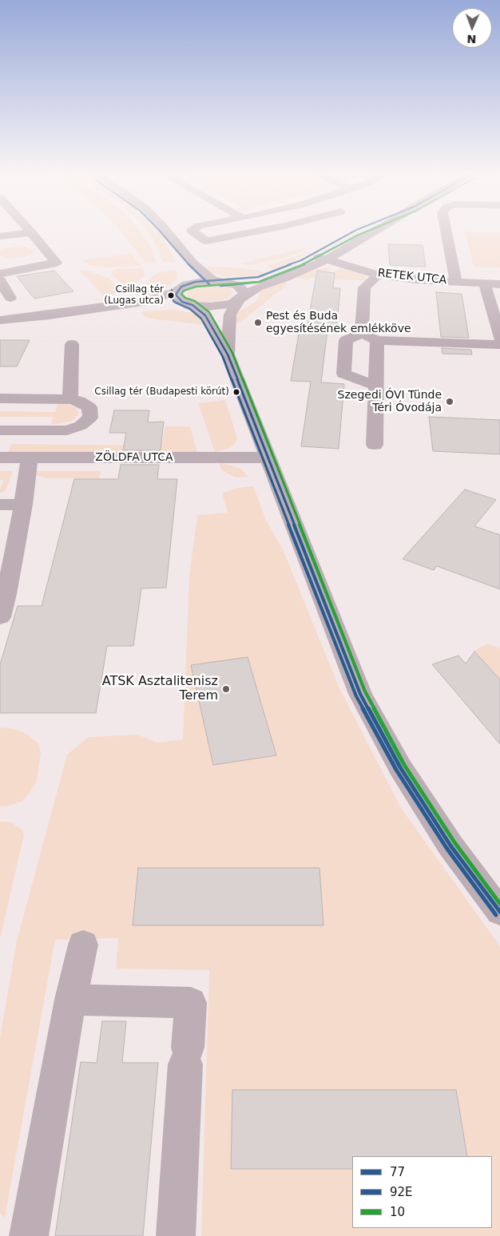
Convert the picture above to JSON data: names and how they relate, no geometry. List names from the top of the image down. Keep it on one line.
{"streets":{"street":["RETEK UTCA","ZÖLDFA UTCA"]},"places":["Csillag tér (Lugas utca)","Pest és Buda egyesítésének emlékköve","Csillag tér (Budapesti körút)","Szegedi ÓVI Tünde Téri Óvodája","ATSK Asztalitenisz Terem"],"lines":["transit line 77","transit line 92E","transit line 10"],"legend":["77","92E","10"],"north":"bottom"}
